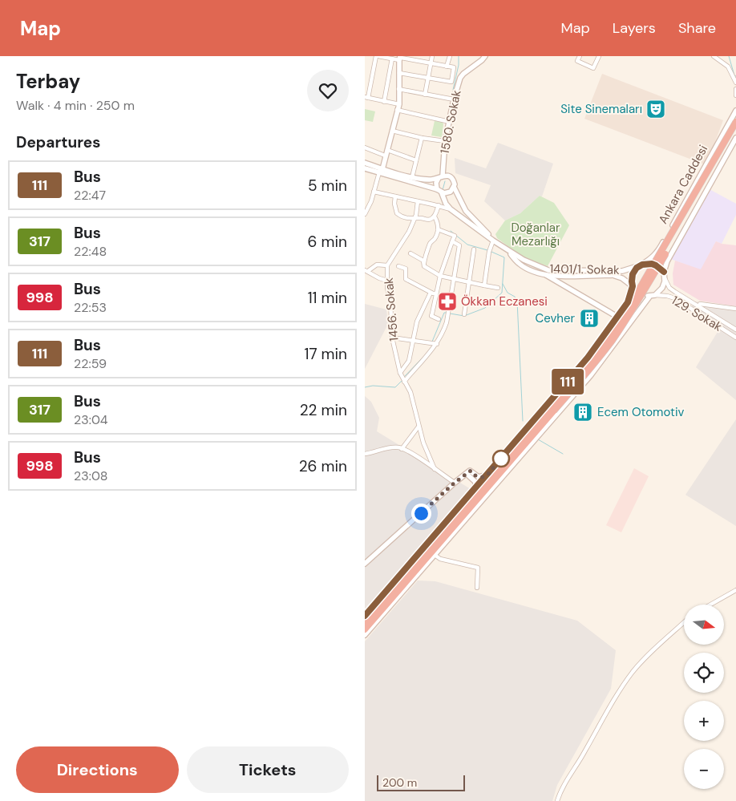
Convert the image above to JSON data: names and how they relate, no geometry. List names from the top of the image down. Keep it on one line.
{"streets":{"highway":["Ankara Caddesi"],"main road":["1580. Sokak","1401/1. Sokak"],"street":["1456. Sokak","129. Sokak"]},"crossings":[["Ankara Caddesi","1401/1. Sokak"],["Ankara Caddesi","129. Sokak"],["1401/1. Sokak","1456. Sokak"],["1401/1. Sokak","129. Sokak"]],"parks":["Doğanlar Mezarlığı"],"places":{"theatre":["Site Sinemaları"],"pharmacy":["Ökkan Eczanesi"],"building":["Cevher","Ecem Otomotiv"]},"lines":["bus line 111"],"scale_bar":"200 m","north":"right","page":{"header":"Map","nav":["Map","Layers","Share"],"heading":[["Terbay","Walk · 4 min · 250 m"],"Departures"],"on_map":"111","list":[{"mark":"111","name":"Bus","note":"22:47","value":"5 min"},{"mark":"317","name":"Bus","note":"22:48","value":"6 min"},{"mark":"998","name":"Bus","note":"22:53","value":"11 min"},{"mark":"111","name":"Bus","note":"22:59","value":"17 min"},{"mark":"317","name":"Bus","note":"23:04","value":"22 min"},{"mark":"998","name":"Bus","note":"23:08","value":"26 min"}],"map_buttons":["+","−"],"buttons":["Directions","Tickets"],"scale":"200 m"}}
